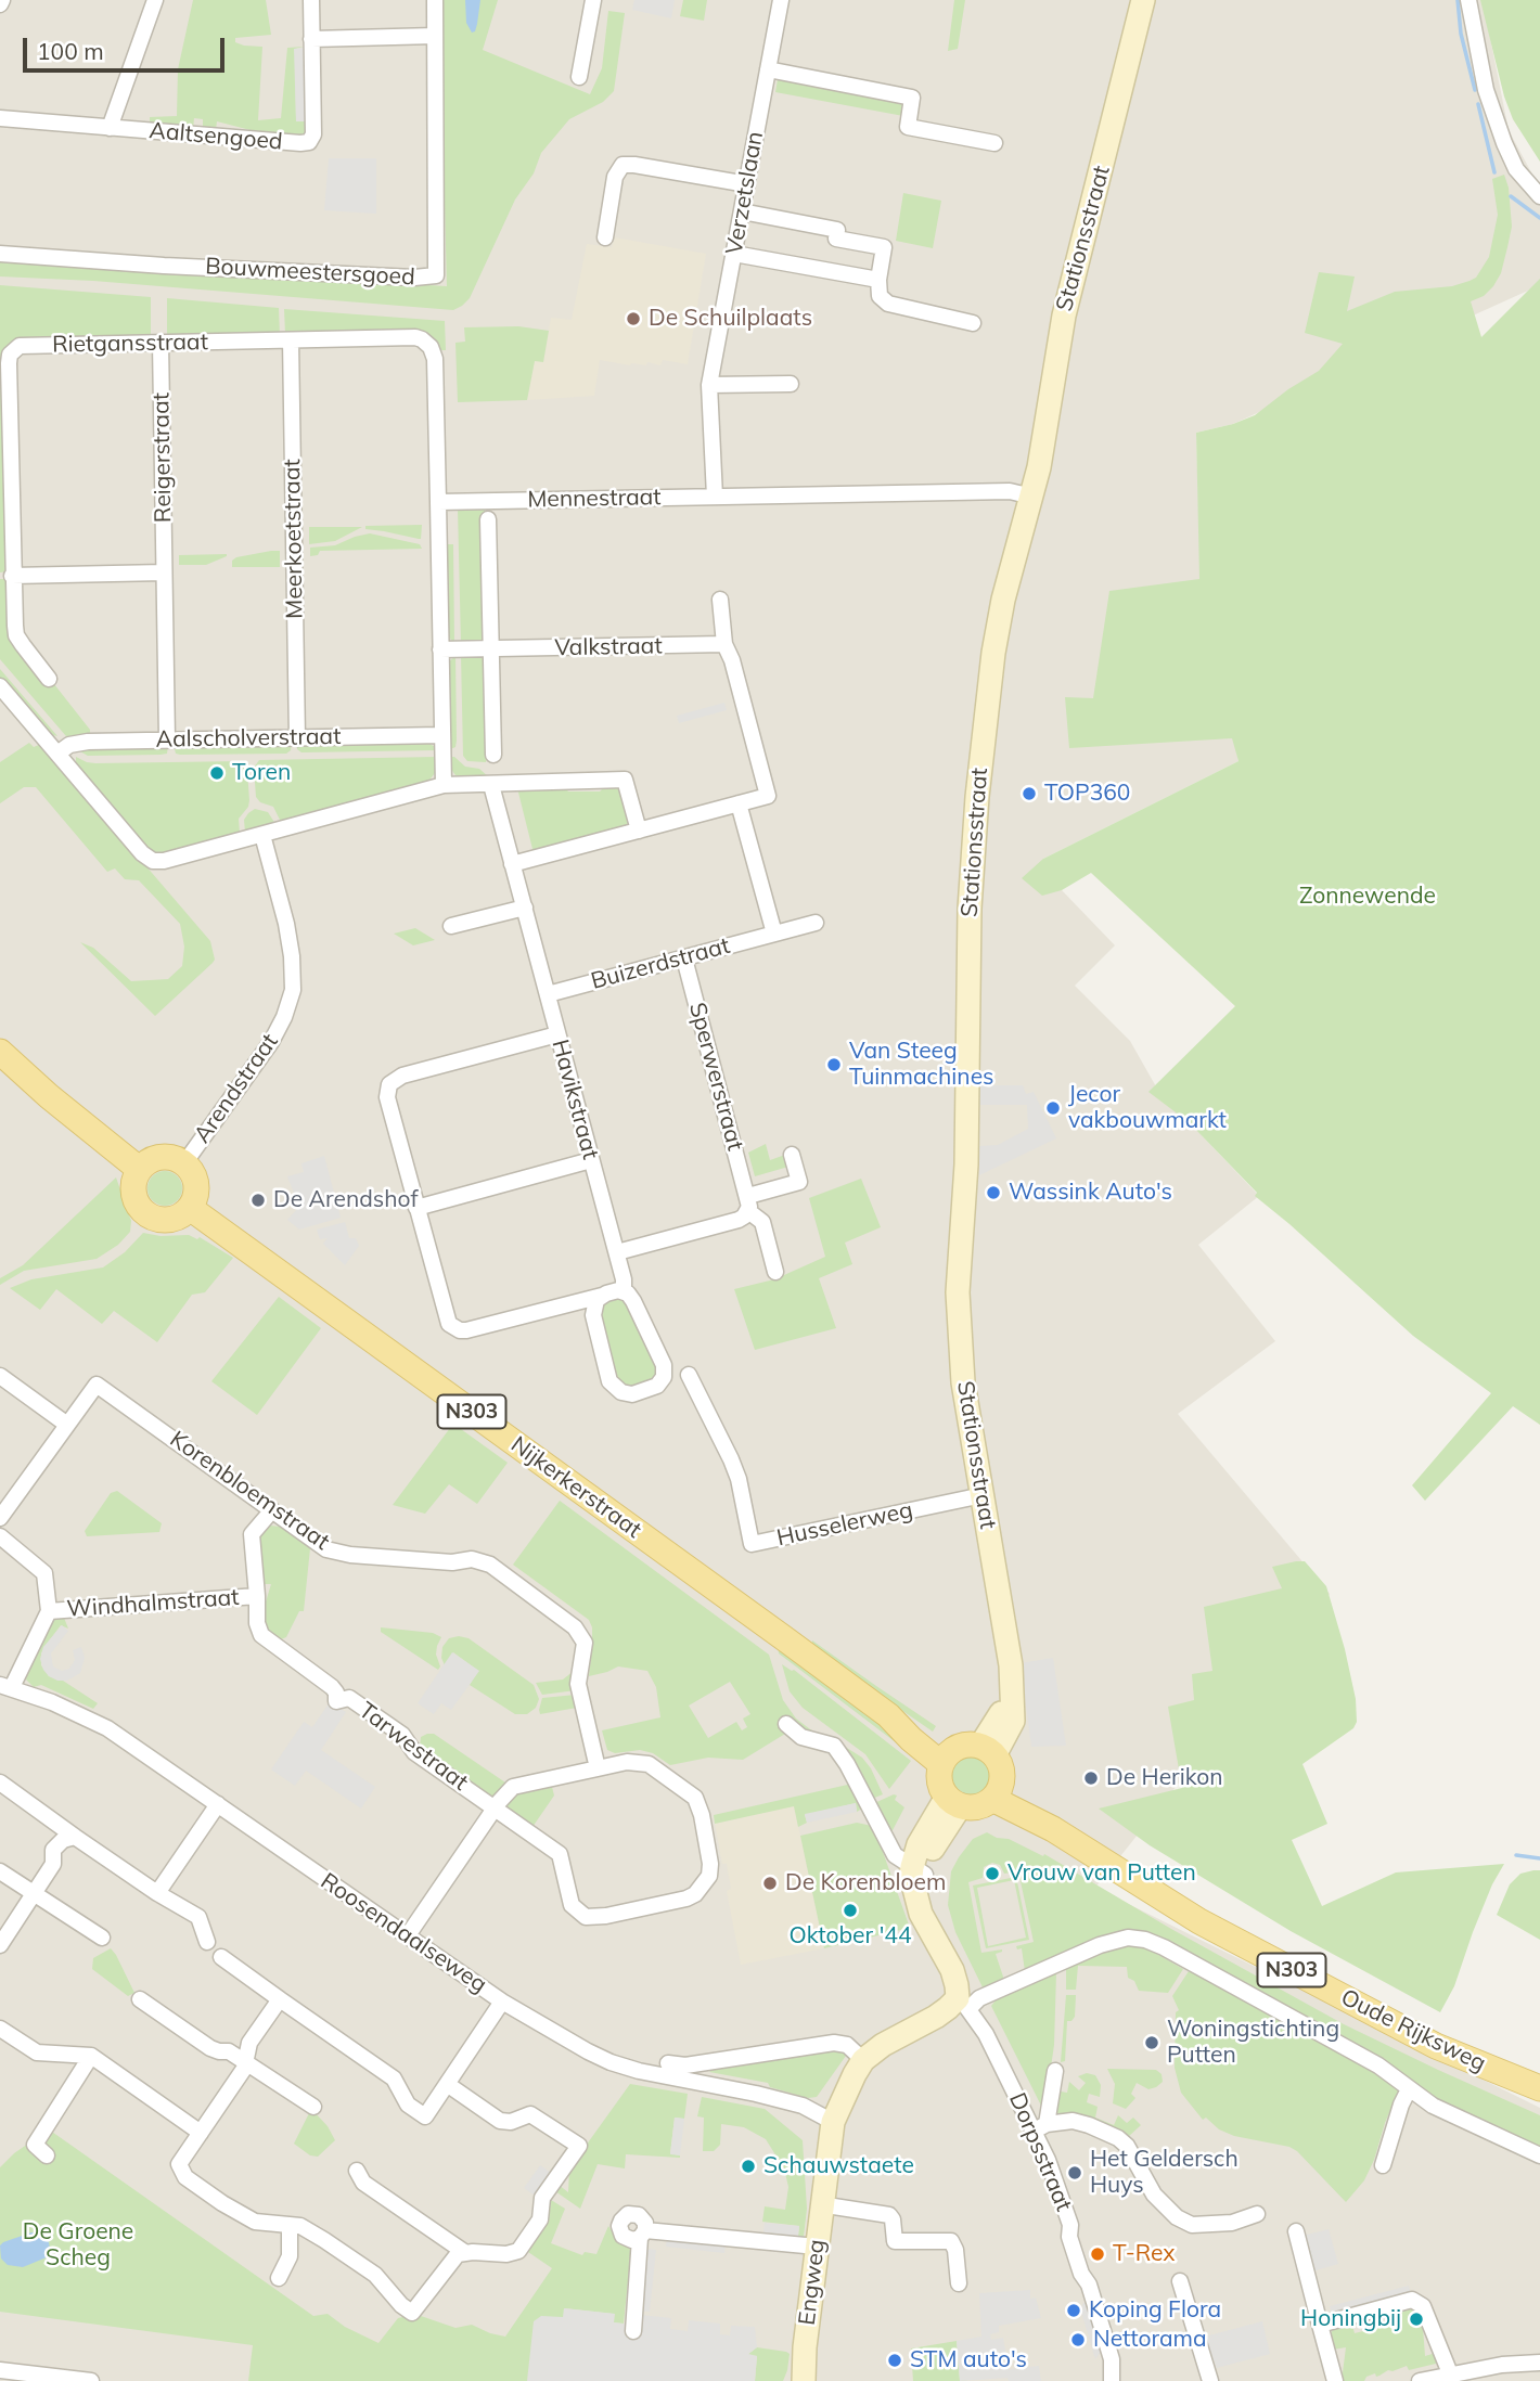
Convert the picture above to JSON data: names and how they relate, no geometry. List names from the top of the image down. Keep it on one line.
{"streets":{"main road":["N303","Nijkerkerstraat","Oude Rijksweg"],"street":["Aaltsengoed","Verzetslaan","Stationsstraat","Bouwmeestersgoed","Rietgansstraat","Reigerstraat","Mennestraat","Meerkoetstraat","Valkstraat","Aalscholverstraat","Buizerdstraat","Sperwerstraat","Arendstraat","Havikstraat","Korenbloemstraat","Husselerweg","Windhalmstraat","Tarwestraat","Roosendaalseweg","Dorpsstraat","Engweg"]},"crossings":[["Verzetslaan","Mennestraat"],["Stationsstraat","Mennestraat"],["Stationsstraat","Nijkerkerstraat"],["Stationsstraat","Husselerweg"],["Stationsstraat","Oude Rijksweg"],["Rietgansstraat","Reigerstraat"],["Rietgansstraat","Mennestraat"],["Rietgansstraat","Meerkoetstraat"],["Reigerstraat","Aalscholverstraat"],["Meerkoetstraat","Aalscholverstraat"],["Buizerdstraat","Sperwerstraat"],["Buizerdstraat","Havikstraat"],["Arendstraat","Nijkerkerstraat"],["Nijkerkerstraat","Oude Rijksweg"],["Korenbloemstraat","Windhalmstraat"],["Windhalmstraat","Tarwestraat"],["Roosendaalseweg","Engweg"]],"parks":["Zonnewende","De Groene Scheg"],"places":["De Schuilplaats","Toren","TOP360","Van Steeg Tuinmachines","Jecor vakbouwmarkt","Wassink Auto's","De Arendshof","De Herikon","Vrouw van Putten","De Korenbloem","Oktober '44","Woningstichting Putten","Schauwstaete","Het Geldersch Huys","T-Rex","Koping Flora","Honingbij","Nettorama","STM auto's"],"scale_bar":"100 m"}
